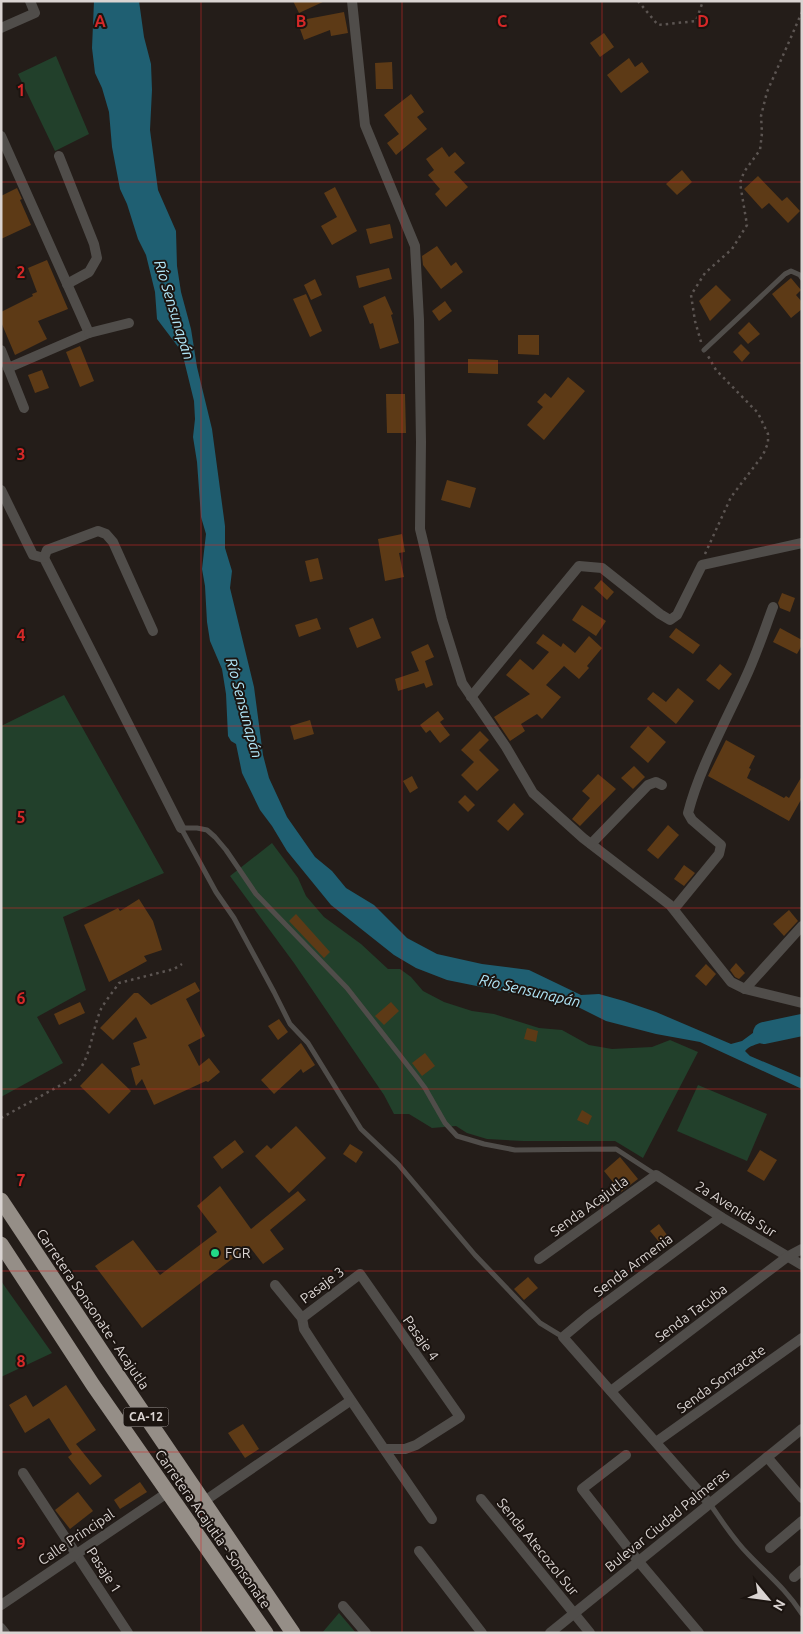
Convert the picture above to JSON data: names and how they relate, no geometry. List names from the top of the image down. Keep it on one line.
{"streets":{"highway":["Carretera Sonsonate - Acajutla","CA-12","Carretera Acajutla - Sonsonate"],"street":["Senda Acajutla","2a Avenida Sur","Senda Armenia","Pasaje 3","Senda Tacuba","Pasaje 4","Senda Sonzacate","Bulevar Ciudad Palmeras","Calle Principal","Senda Atecozol Sur","Pasaje 1"]},"crossings":[["Senda Acajutla","2a Avenida Sur"],["2a Avenida Sur","Senda Armenia"],["2a Avenida Sur","Senda Tacuba"],["Pasaje 3","Pasaje 4"],["Bulevar Ciudad Palmeras","Senda Atecozol Sur"],["Carretera Acajutla - Sonsonate","Calle Principal"],["Calle Principal","Pasaje 1"]],"water":["Río Sensunapán"],"places":["FGR"],"north":"bottom right","grid":{"columns":["A","B","C","D"],"rows":["1","2","3","4","5","6","7","8","9"]}}
